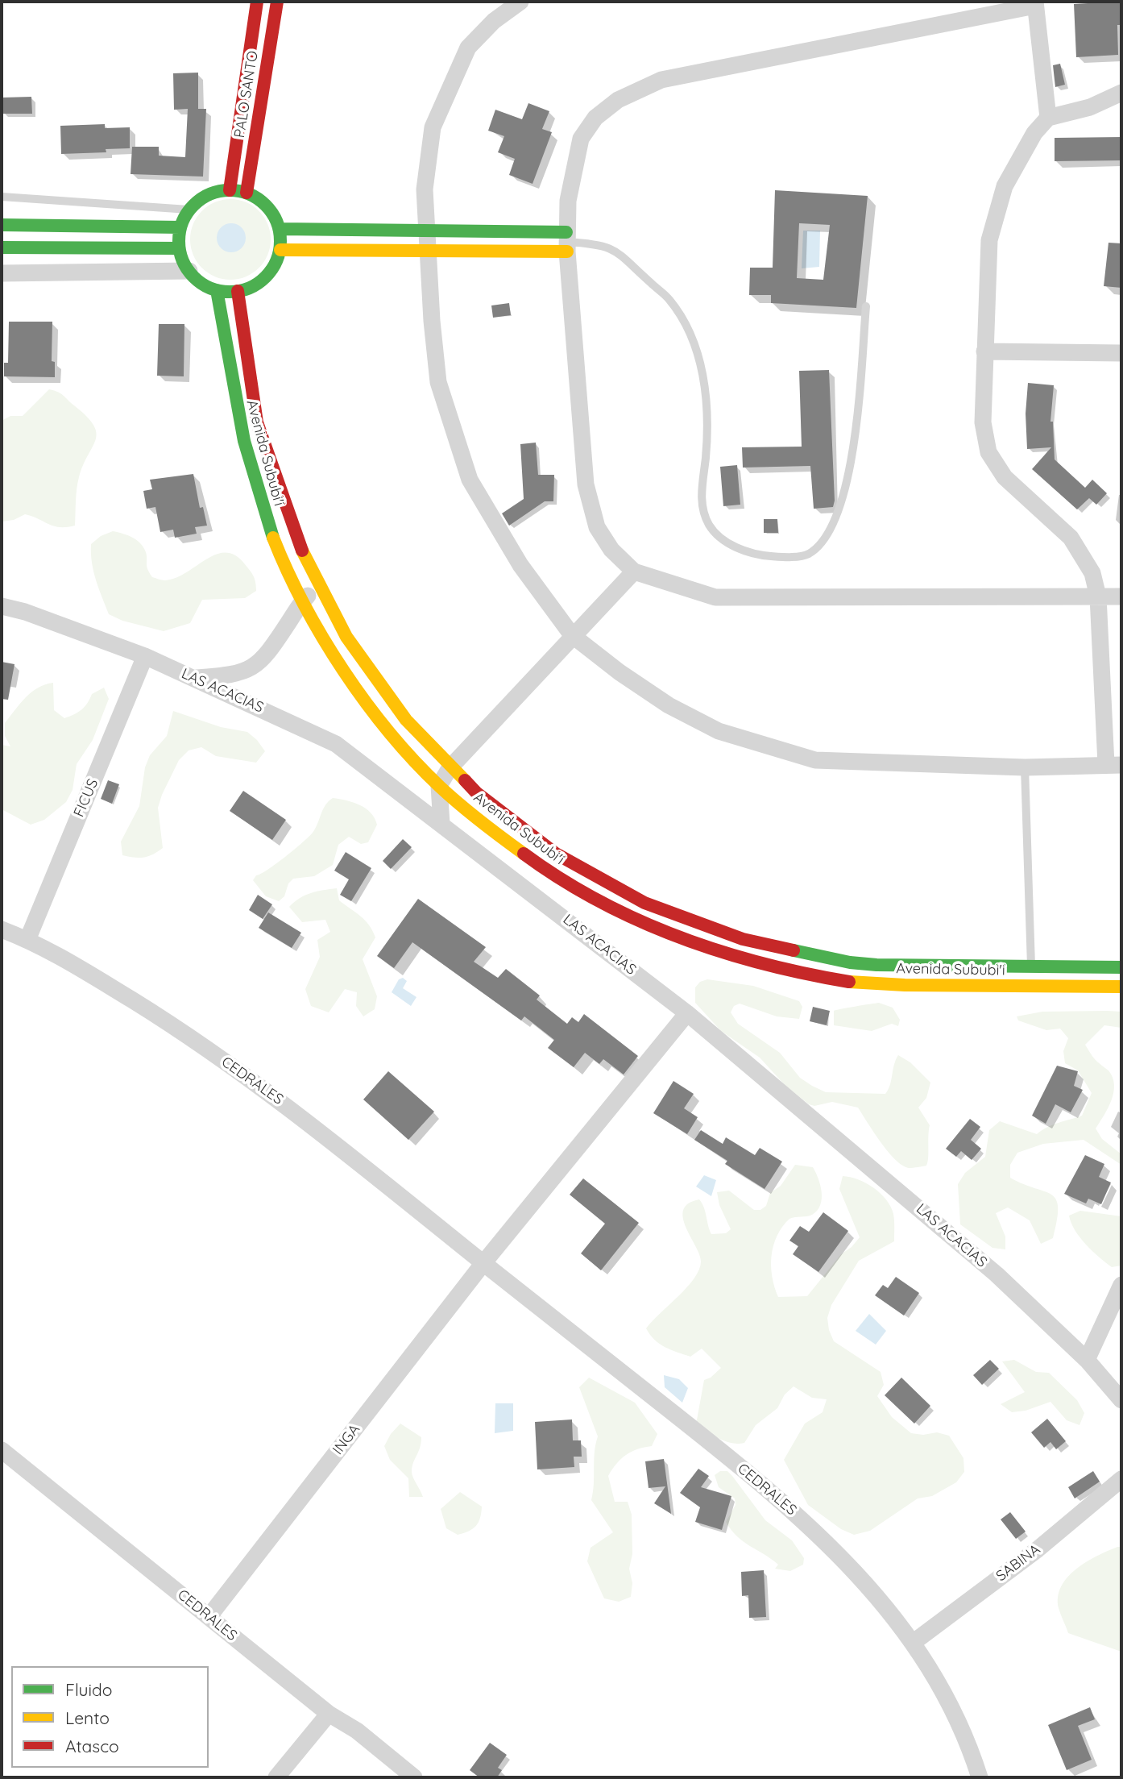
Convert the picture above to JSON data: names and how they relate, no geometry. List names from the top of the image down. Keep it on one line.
{"streets":{"street":["PALO SANTO","Avenida Sububi'i","LAS ACACIAS","FICUS","CEDRALES","INGA","SABINA"]},"crossings":[["PALO SANTO","Avenida Sububi'i"],["LAS ACACIAS","FICUS"],["FICUS","CEDRALES"],["CEDRALES","INGA"],["CEDRALES","SABINA"]],"legend":["Fluido","Lento","Atasco"]}
